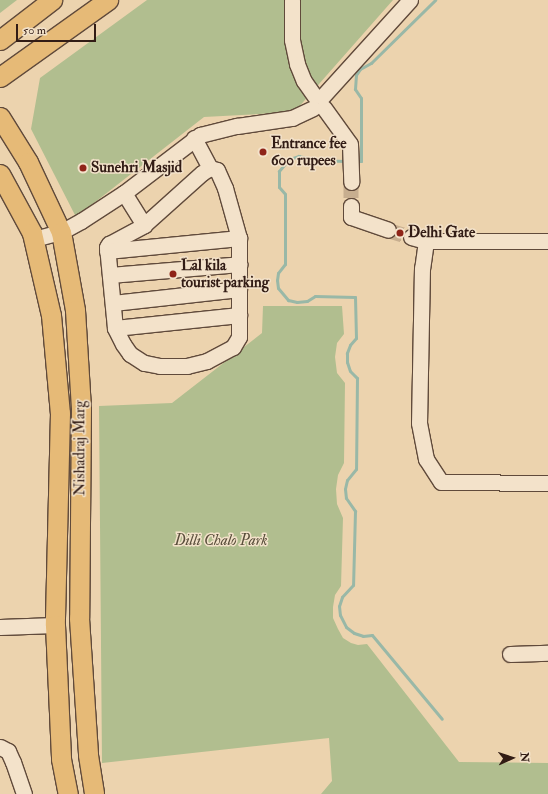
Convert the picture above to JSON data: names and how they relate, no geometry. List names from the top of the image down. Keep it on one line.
{"streets":{"main road":["Nishadraj Marg"]},"parks":["Dilli Chalo Park"],"places":["Entrance fee 600 rupees","Sunehri Masjid","Delhi Gate","Lal kila tourist parking"],"scale_bar":"50 m","north":"right"}
